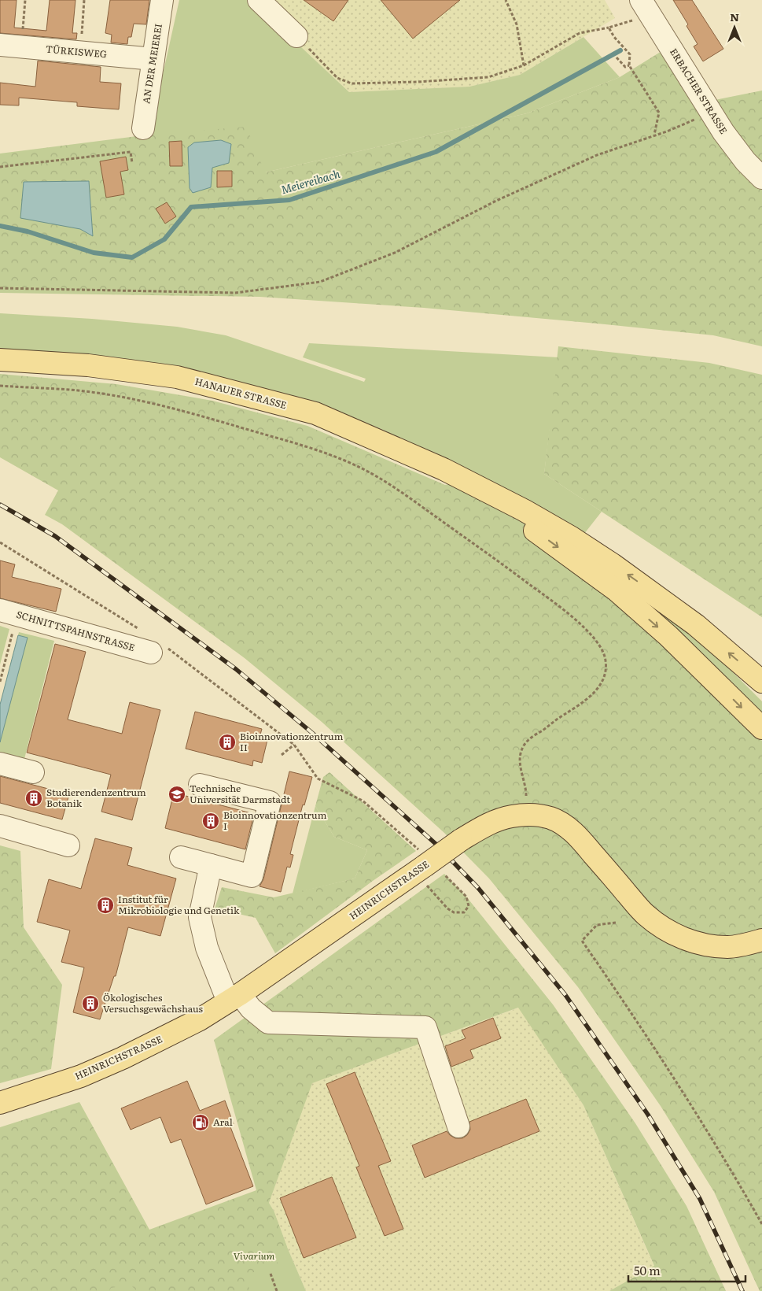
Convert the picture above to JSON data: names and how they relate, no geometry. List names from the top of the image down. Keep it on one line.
{"streets":{"main road":["HANAUER STRASSE","HEINRICHSTRASSE"],"street":["TÜRKISWEG","AN DER MEIEREI","ERBACHER STRASSE","SCHNITTSPAHNSTRASSE"]},"crossings":[["TÜRKISWEG","AN DER MEIEREI"]],"water":["Meiereibach"],"parks":["Vivarium"],"places":{"building":["Bioinnovationzentrum II","Studierendenzentrum Botanik","Bioinnovationzentrum I","Institut für Mikrobiologie und Genetik","Ökologisches Versuchsgewächshaus"],"school or university":["Technische Universität Darmstadt"],"fuel station":["Aral"]},"scale_bar":"50 m","north":"top"}
